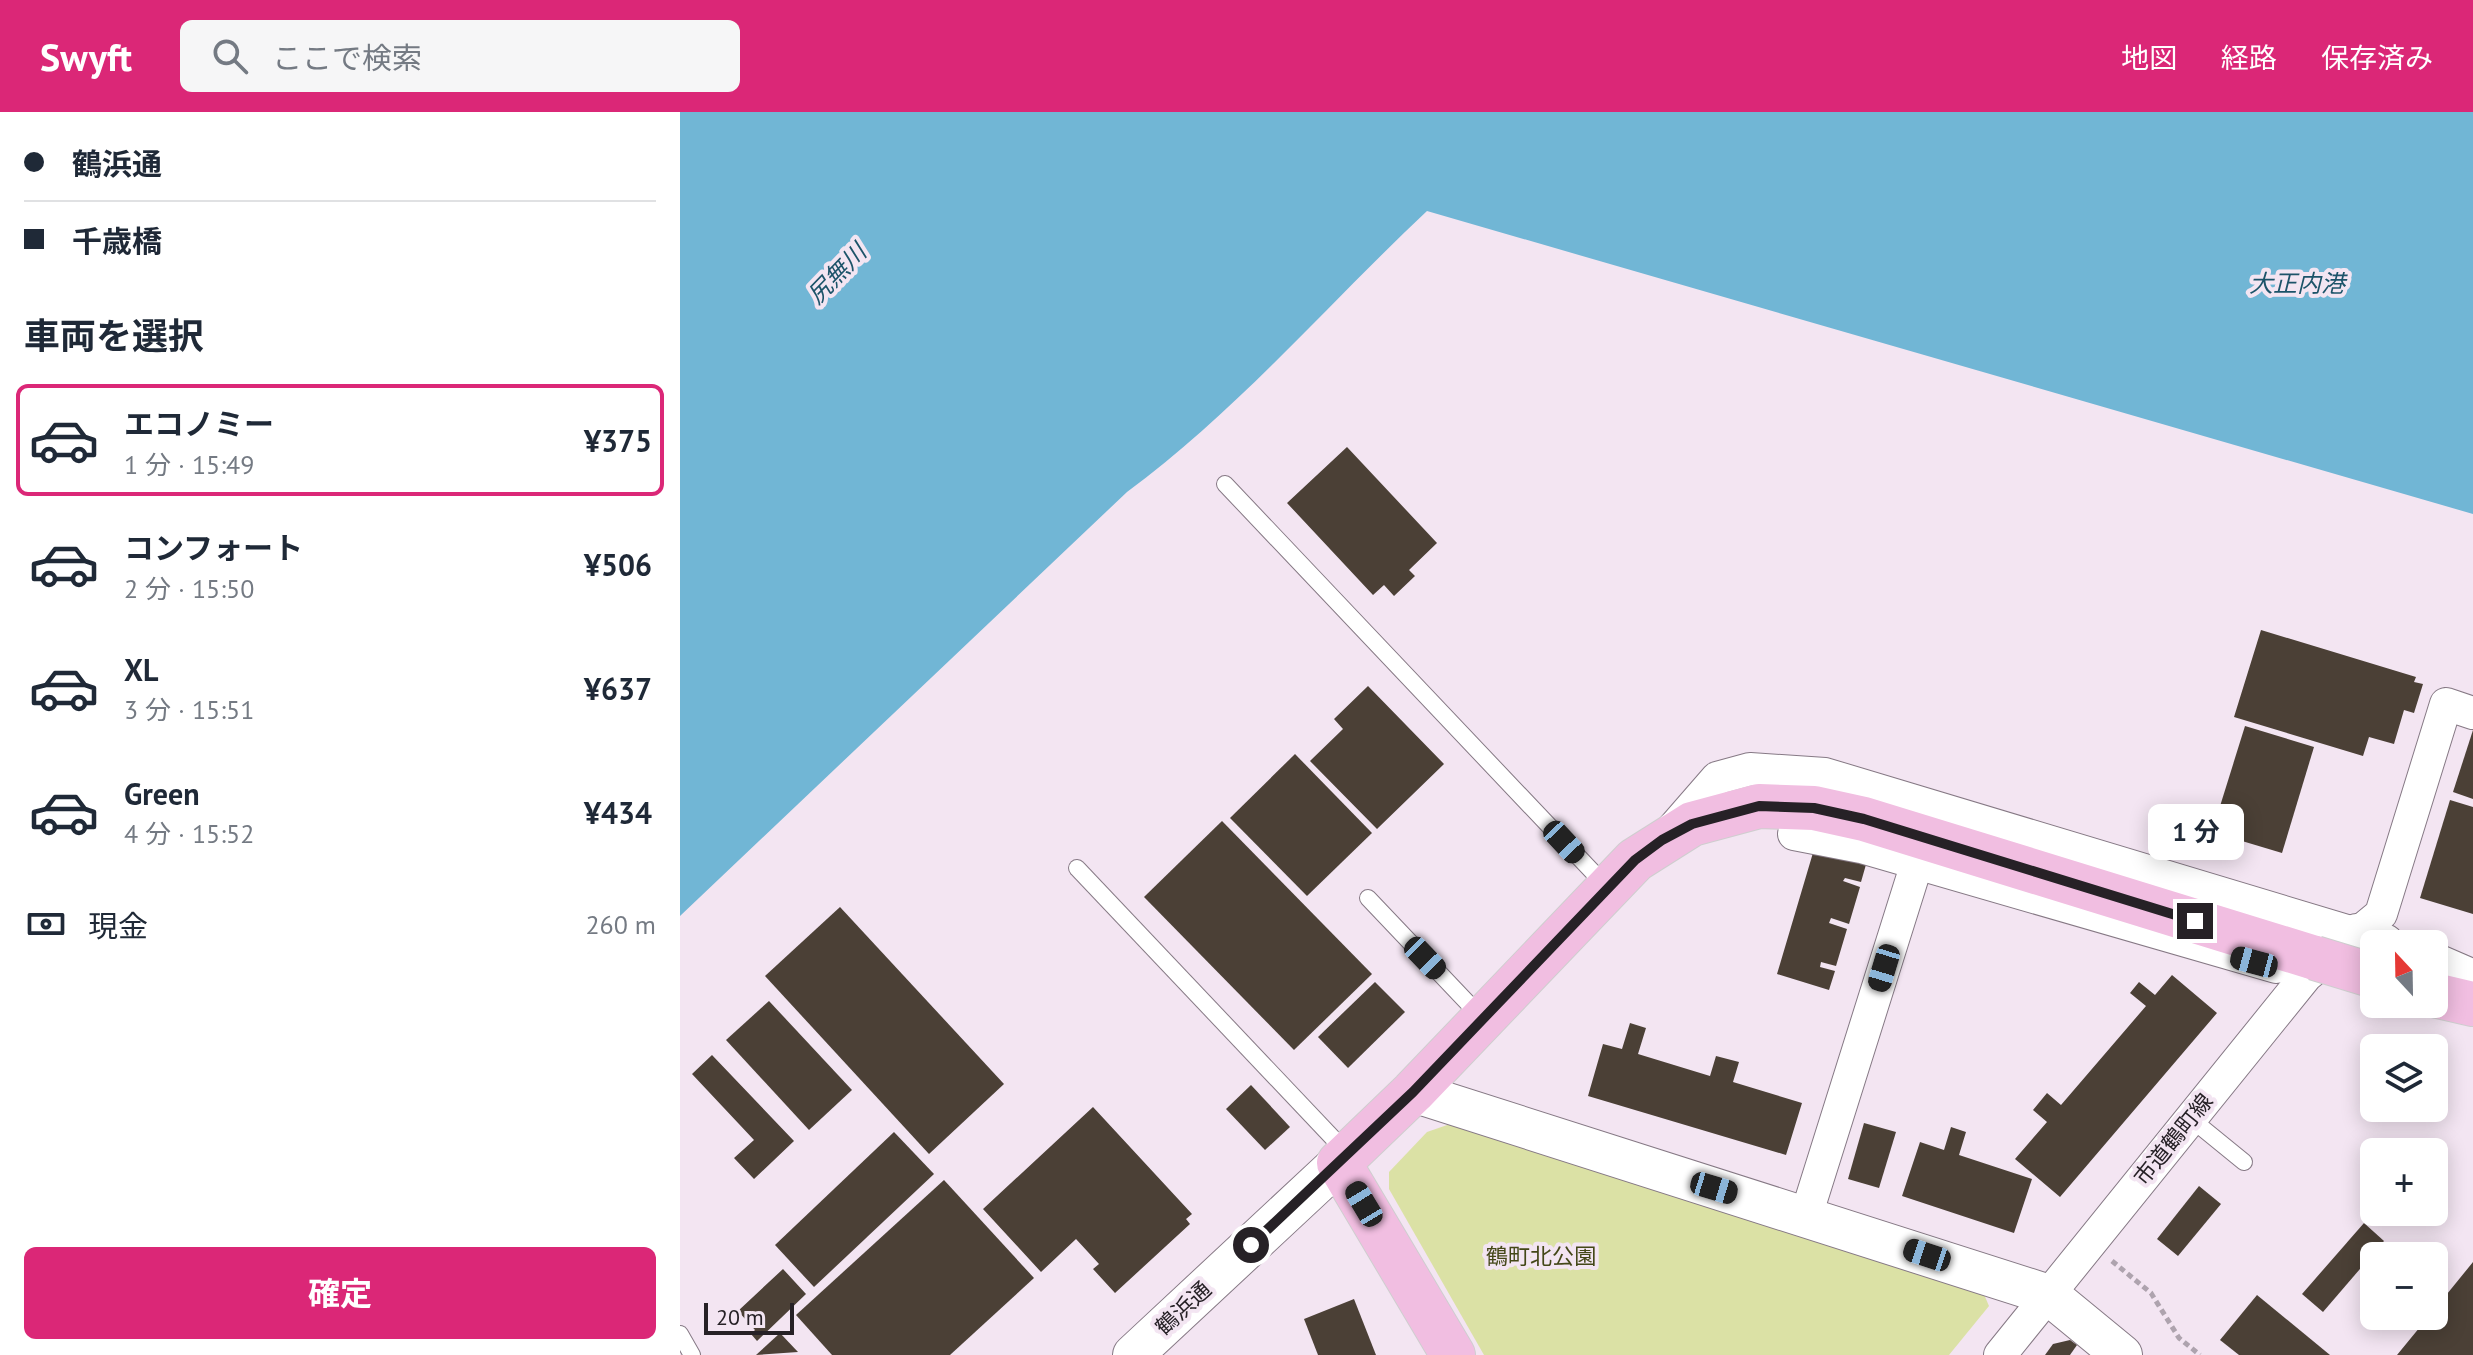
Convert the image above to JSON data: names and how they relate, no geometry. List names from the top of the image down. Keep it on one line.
{"streets":{"street":["市道鶴町線","鶴浜通"]},"water":["尻無川","大正内港"],"parks":["鶴町北公園"],"scale_bar":"20 m","north":"top","page":{"header":"Swyft","search":"ここで検索","nav":["地図","経路","保存済み"],"banner":["鶴浜通","千歳橋"],"heading":"車両を選択","list":[{"name":"エコノミー","note":"1 分 · 15:49","value":"¥375"},{"name":"コンフォート","note":"2 分 · 15:50","value":"¥506"},{"name":"XL","note":"3 分 · 15:51","value":"¥637"},{"name":"Green","note":"4 分 · 15:52","value":"¥434"}],"bubble":"1 分","pay":["現金","260 m"],"map_buttons":["+","−"],"buttons":"確定","scale":"20 m"}}
